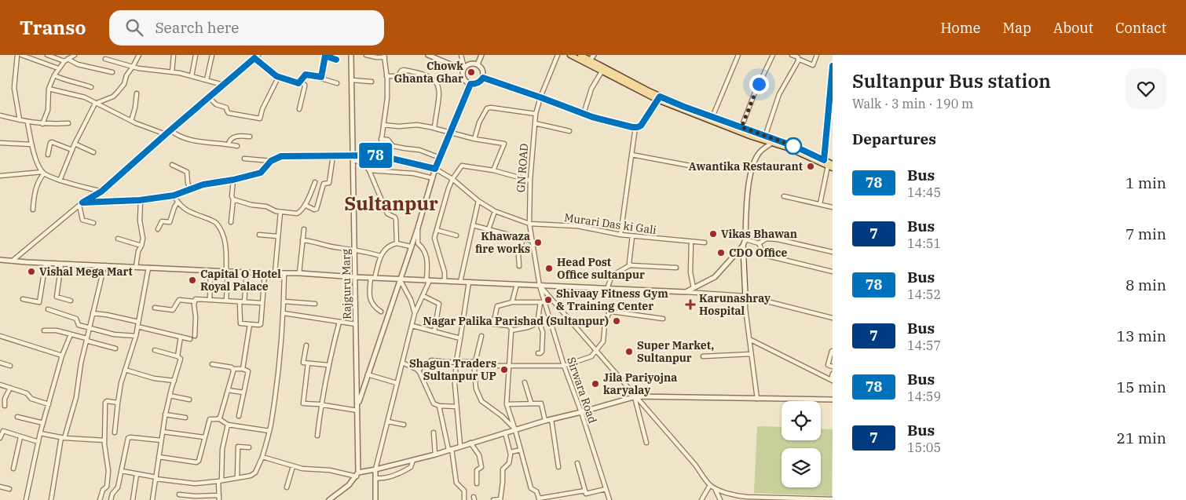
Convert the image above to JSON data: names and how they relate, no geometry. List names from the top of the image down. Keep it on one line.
{"streets":{"street":["GN ROAD","Murari Das ki Gali","Rajguru Marg","Sirwara Road"]},"crossings":[["GN ROAD","Murari Das ki Gali"],["GN ROAD","Sirwara Road"],["Murari Das ki Gali","Rajguru Marg"]],"districts":["Sultanpur"],"places":{"other":["Chowk Ghanta Ghar","Awantika Restaurant","Vikas Bhawan","Khawaza fire works","CDO Office","Head Post Office sultanpur","Vishal Mega Mart","Capital O Hotel Royal Palace","Shivaay Fitness Gym & Training Center","Nagar Palika Parishad (Sultanpur)","Super Market, Sultanpur","Shagun Traders Sultanpur UP","Jila Pariyojna karyalay"],"health":["Karunashray Hospital"]},"lines":["bus line 78"],"page":{"header":"Transo","search":"Search here","nav":["Home","Map","About","Contact"],"on_map":"78","heading":[["Sultanpur Bus station","Walk · 3 min · 190 m"],"Departures"],"list":[{"mark":"78","name":"Bus","note":"14:45","value":"1 min"},{"mark":"7","name":"Bus","note":"14:51","value":"7 min"},{"mark":"78","name":"Bus","note":"14:52","value":"8 min"},{"mark":"7","name":"Bus","note":"14:57","value":"13 min"},{"mark":"78","name":"Bus","note":"14:59","value":"15 min"},{"mark":"7","name":"Bus","note":"15:05","value":"21 min"}]}}
